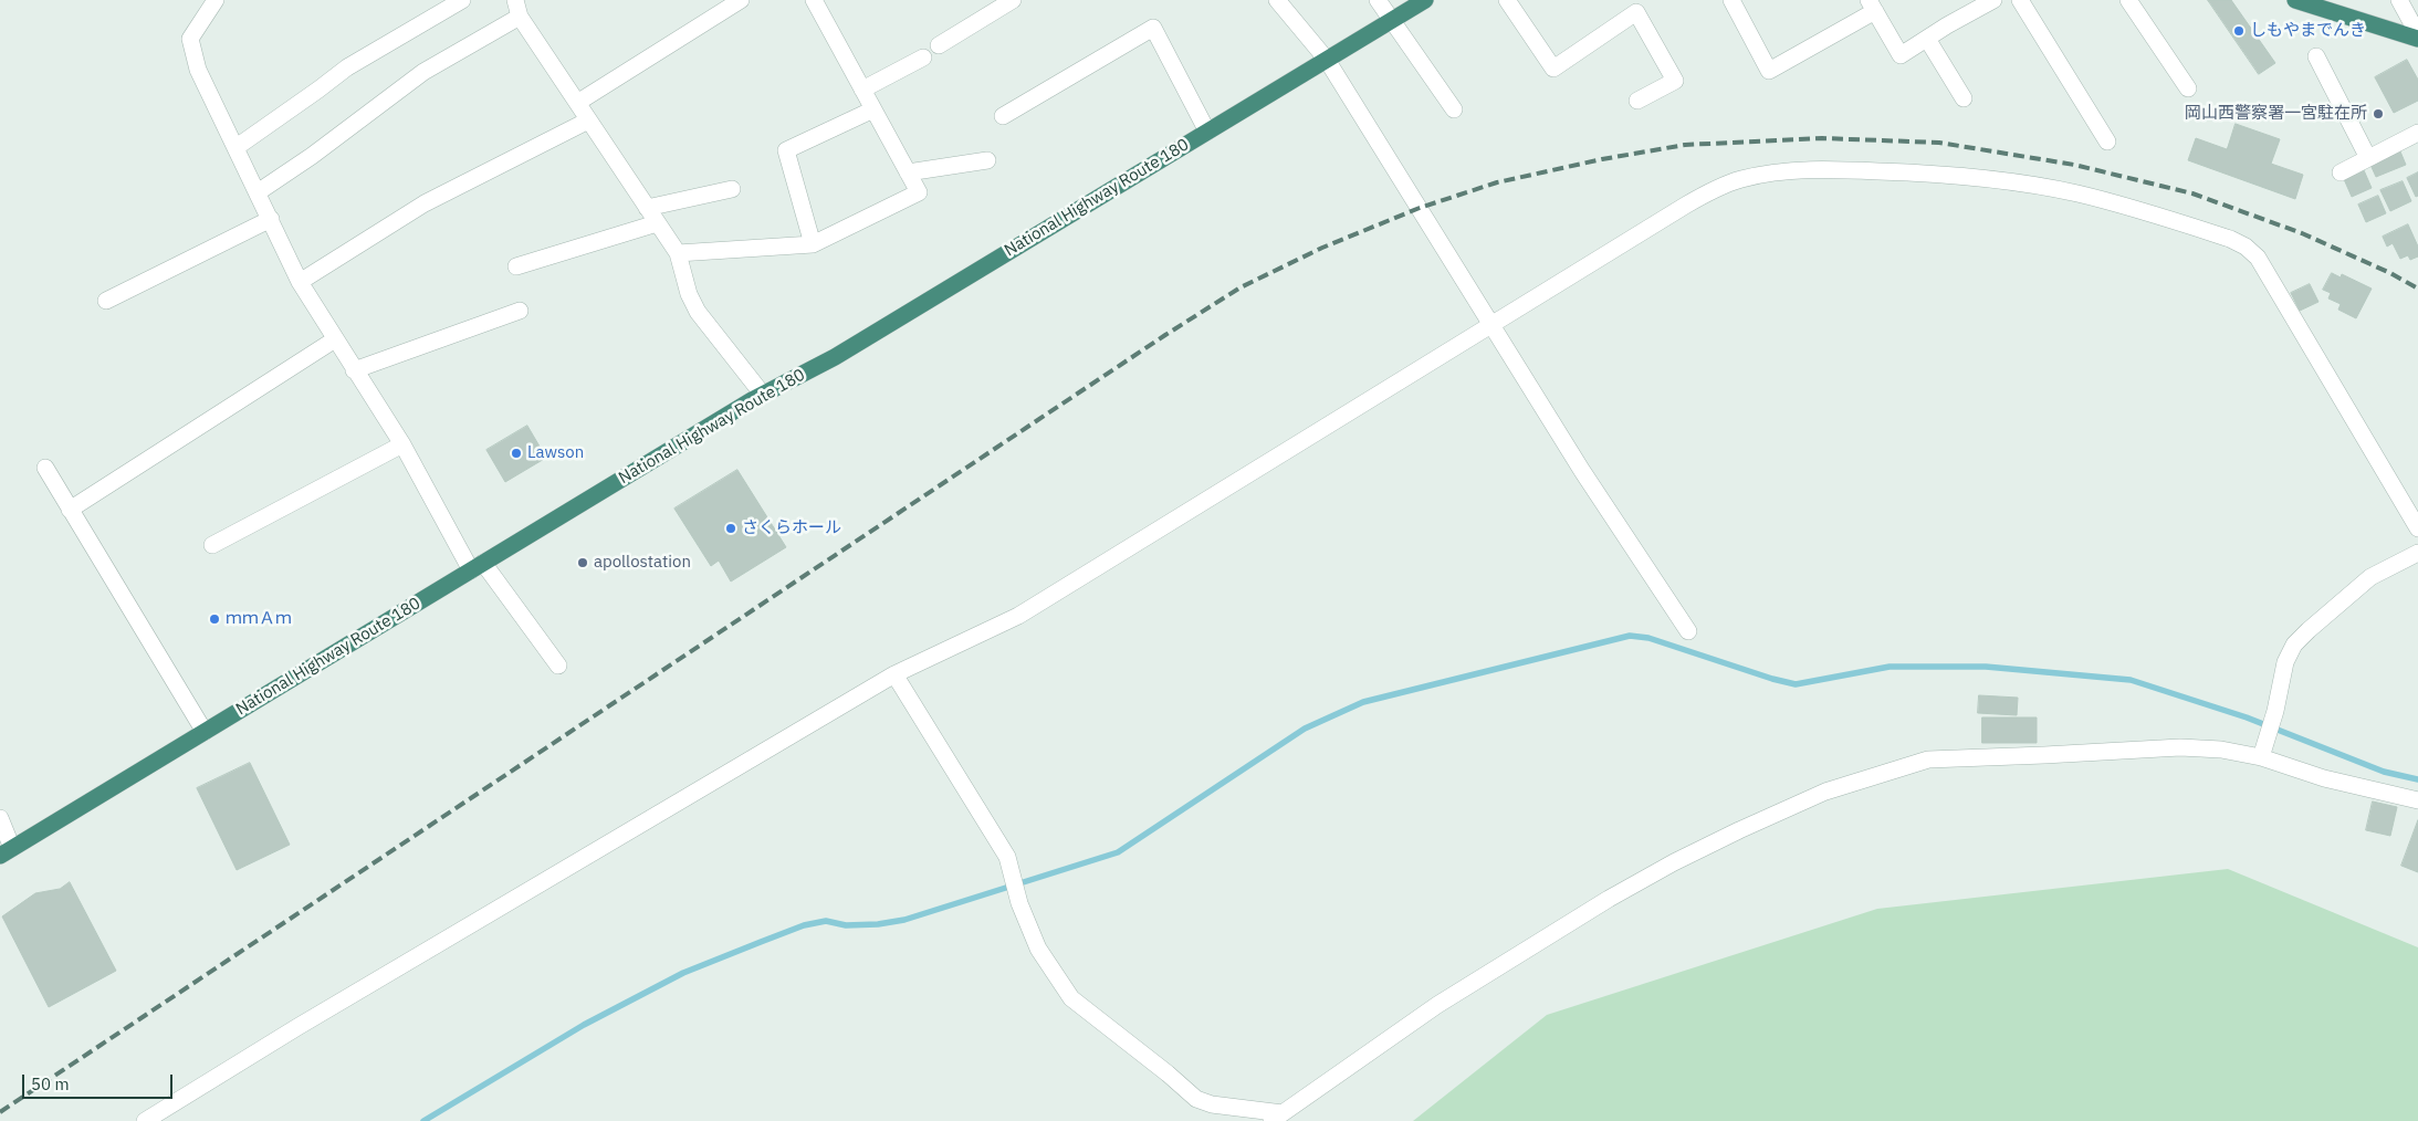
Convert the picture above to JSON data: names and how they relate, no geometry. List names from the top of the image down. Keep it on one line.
{"streets":{"highway":["National Highway Route 180"]},"places":["しもやまでんき","岡山西警察署一宮駐在所","Lawson","さくらホール","apollostation","ｍｍＡｍ"],"scale_bar":"50 m"}
